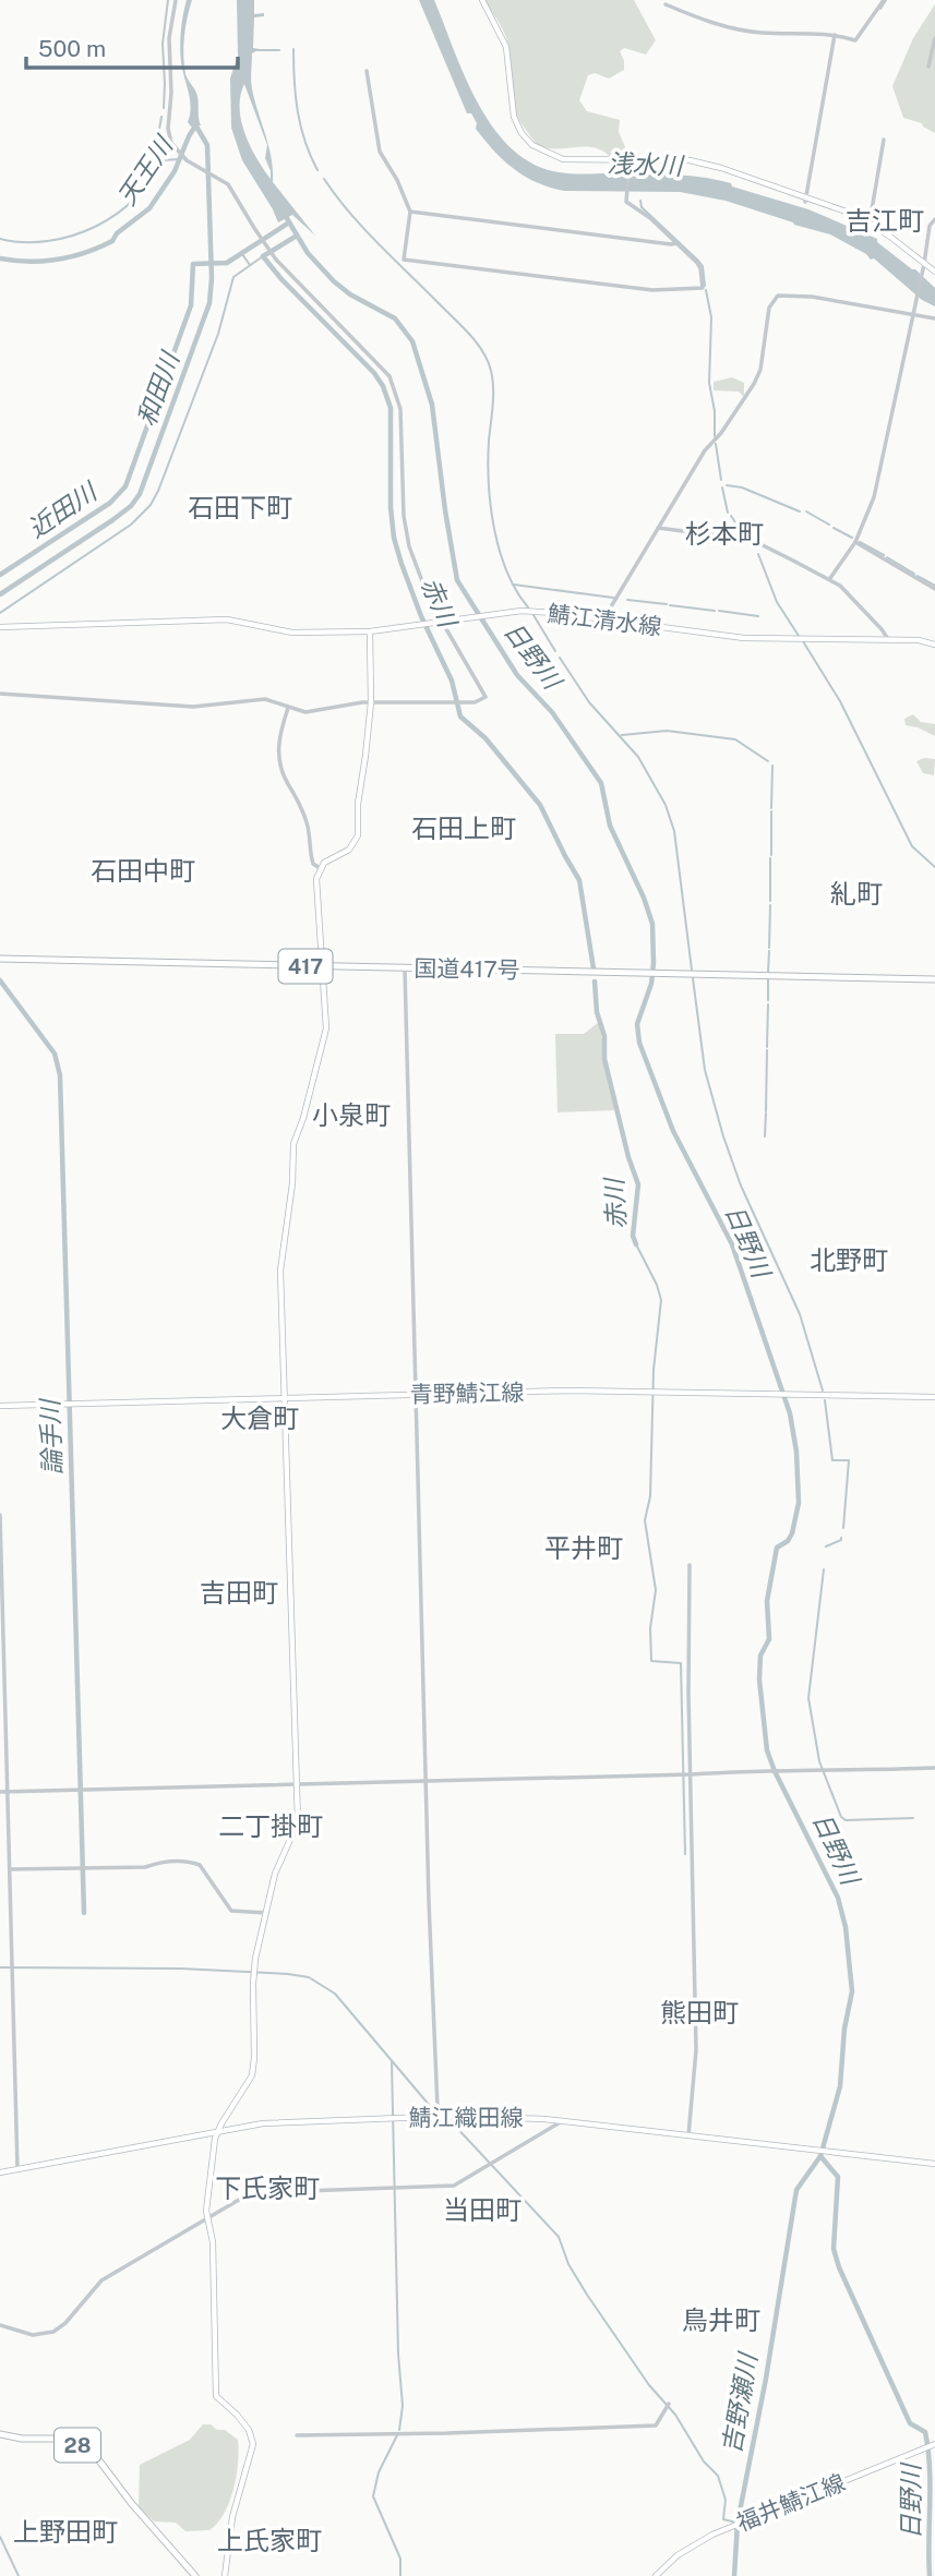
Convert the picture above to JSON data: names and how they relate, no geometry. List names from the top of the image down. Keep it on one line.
{"streets":{"main road":["鯖江清水線","417","国道417号","青野鯖江線","鯖江織田線","28","福井鯖江線"]},"districts":["吉江町","石田下町","杉本町","石田上町","石田中町","糺町","小泉町","北野町","大倉町","平井町","吉田町","二丁掛町","熊田町","下氏家町","当田町","鳥井町","上野田町","上氏家町"],"water":["浅水川","天王川","和田川","近田川","赤川","日野川","論手川","吉野瀬川"],"scale_bar":"500 m"}
